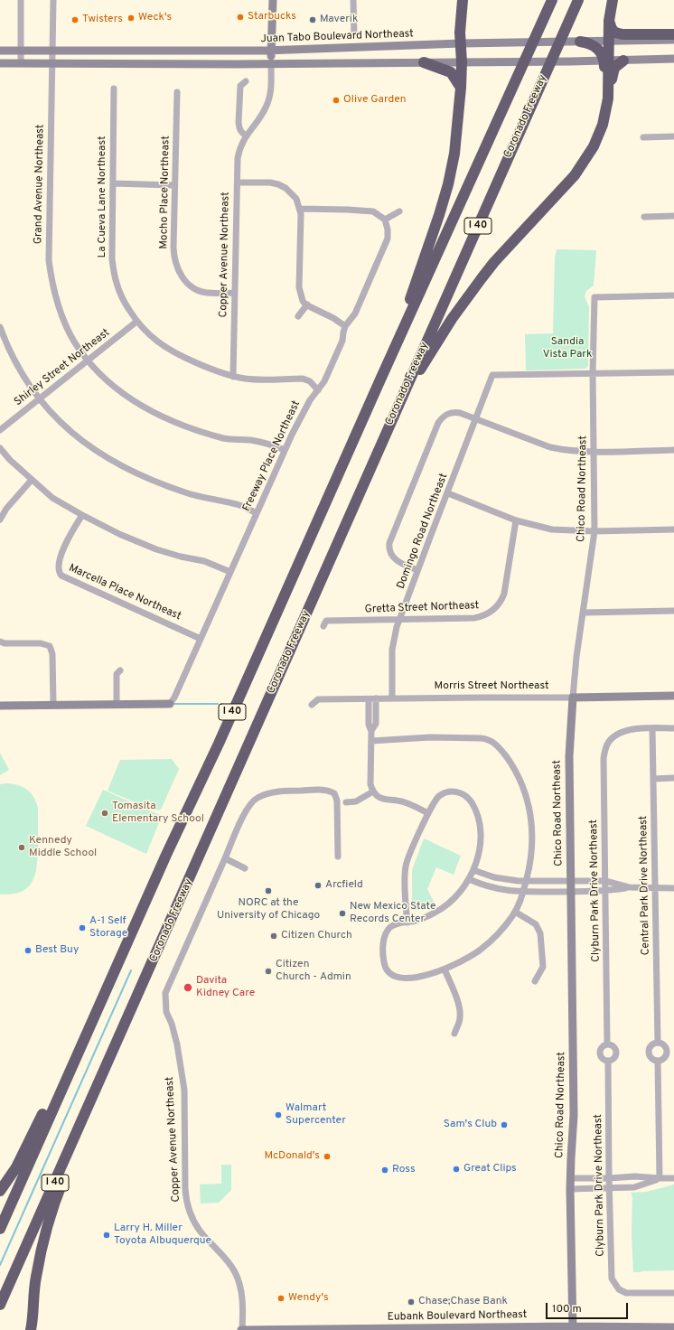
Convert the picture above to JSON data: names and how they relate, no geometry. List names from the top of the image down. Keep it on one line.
{"streets":{"highway":["Coronado Freeway","I 40"],"main road":["Juan Tabo Boulevard Northeast","Copper Avenue Northeast","Chico Road Northeast","Morris Street Northeast","Eubank Boulevard Northeast"],"street":["Grand Avenue Northeast","Mocho Place Northeast","La Cueva Lane Northeast","Shirley Street Northeast","Freeway Place Northeast","Domingo Road Northeast","Marcella Place Northeast","Gretta Street Northeast","Central Park Drive Northeast","Clyburn Park Drive Northeast"]},"crossings":[["Juan Tabo Boulevard Northeast","Grand Avenue Northeast"],["Juan Tabo Boulevard Northeast","Copper Avenue Northeast"],["Grand Avenue Northeast","Shirley Street Northeast"],["Grand Avenue Northeast","Freeway Place Northeast"],["Mocho Place Northeast","Copper Avenue Northeast"],["La Cueva Lane Northeast","Copper Avenue Northeast"],["La Cueva Lane Northeast","Shirley Street Northeast"],["La Cueva Lane Northeast","Freeway Place Northeast"],["Copper Avenue Northeast","Eubank Boulevard Northeast"],["Freeway Place Northeast","Marcella Place Northeast"],["Chico Road Northeast","Domingo Road Northeast"],["Chico Road Northeast","Morris Street Northeast"],["Chico Road Northeast","Eubank Boulevard Northeast"],["Domingo Road Northeast","Gretta Street Northeast"],["Domingo Road Northeast","Morris Street Northeast"],["Central Park Drive Northeast","Clyburn Park Drive Northeast"]],"parks":["Sandia Vista Park"],"places":["Starbucks","Weck's","Twisters","Maverik","Olive Garden","Tomasita Elementary School","Kennedy Middle School","Arcfield","NORC at the University of Chicago","New Mexico State Records Center","A-1 Self Storage","Citizen Church","Best Buy","Citizen Church - Admin","Davita Kidney Care","Walmart Supercenter","Sam's Club","McDonald's","Great Clips","Ross","Larry H. Miller Toyota Albuquerque","Wendy's","Chase;Chase Bank"],"scale_bar":"100 m"}
